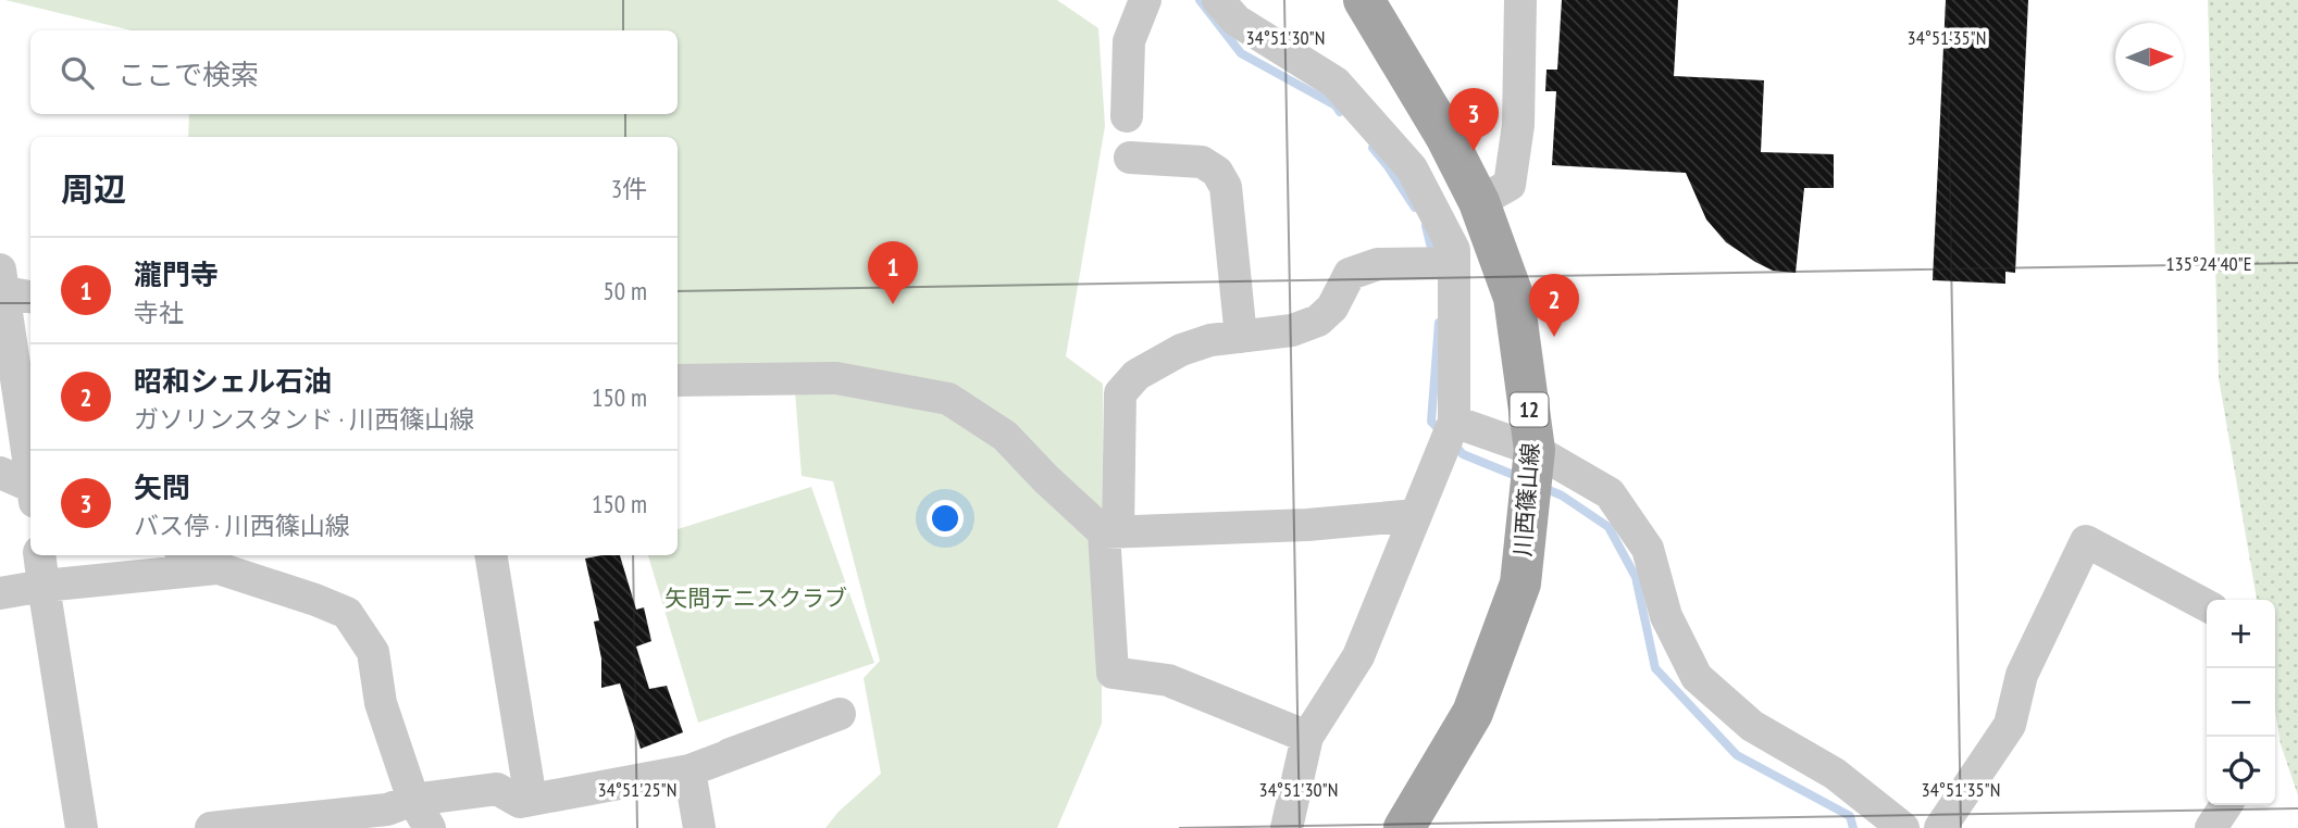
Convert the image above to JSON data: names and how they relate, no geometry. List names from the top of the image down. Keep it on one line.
{"streets":{"main road":["12","川西篠山線"]},"parks":["矢問テニスクラブ"],"north":"right","page":{"search":"ここで検索","pins":["3","1","2"],"heading":["周辺","3件"],"list":[{"mark":"1","name":"瀧門寺","note":"寺社","value":"50 m"},{"mark":"2","name":"昭和シェル石油","note":"ガソリンスタンド · 川西篠山線","value":"150 m"},{"mark":"3","name":"矢問","note":"バス停 · 川西篠山線","value":"150 m"}],"map_buttons":["+","−"]},"coordinates":["34°51'30\"N","34°51'35\"N","135°24'40\"E","34°51'25\"N"]}
